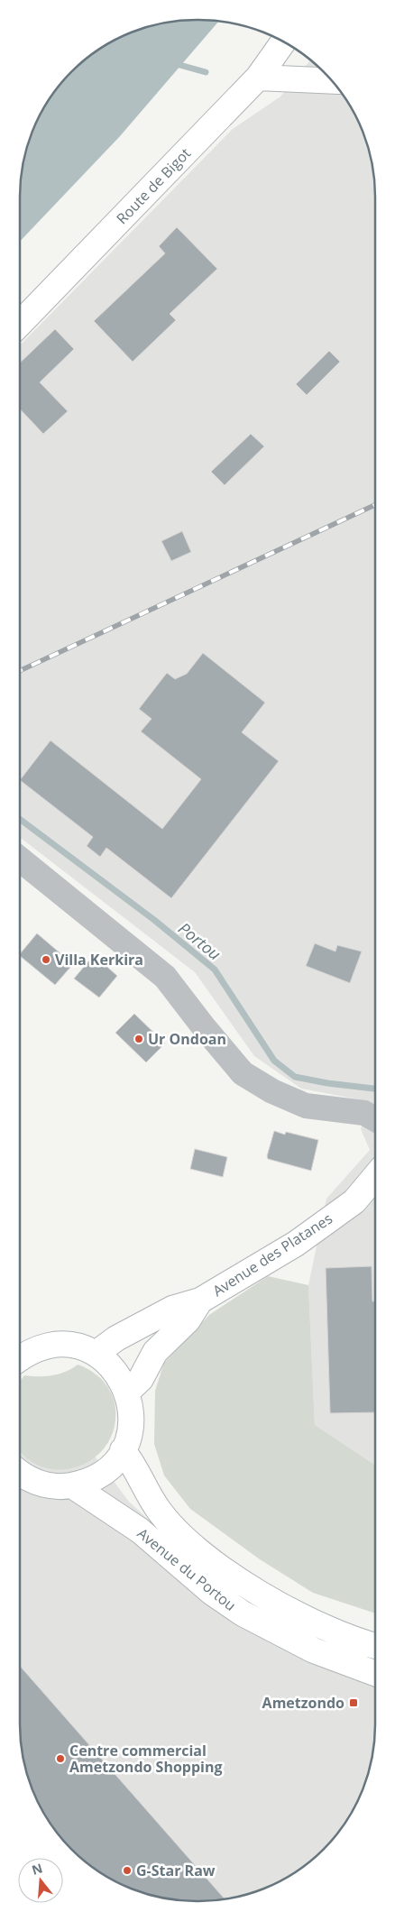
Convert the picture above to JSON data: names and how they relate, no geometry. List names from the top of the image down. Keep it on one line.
{"streets":{"main road":["Route de Bigot","Avenue des Platanes","Avenue du Portou"]},"water":["Portou"],"places":{"other":["Villa Kerkira","Ur Ondoan","Centre commercial Ametzondo Shopping","G-Star Raw"],"transit":["Ametzondo"]},"north":"top"}
